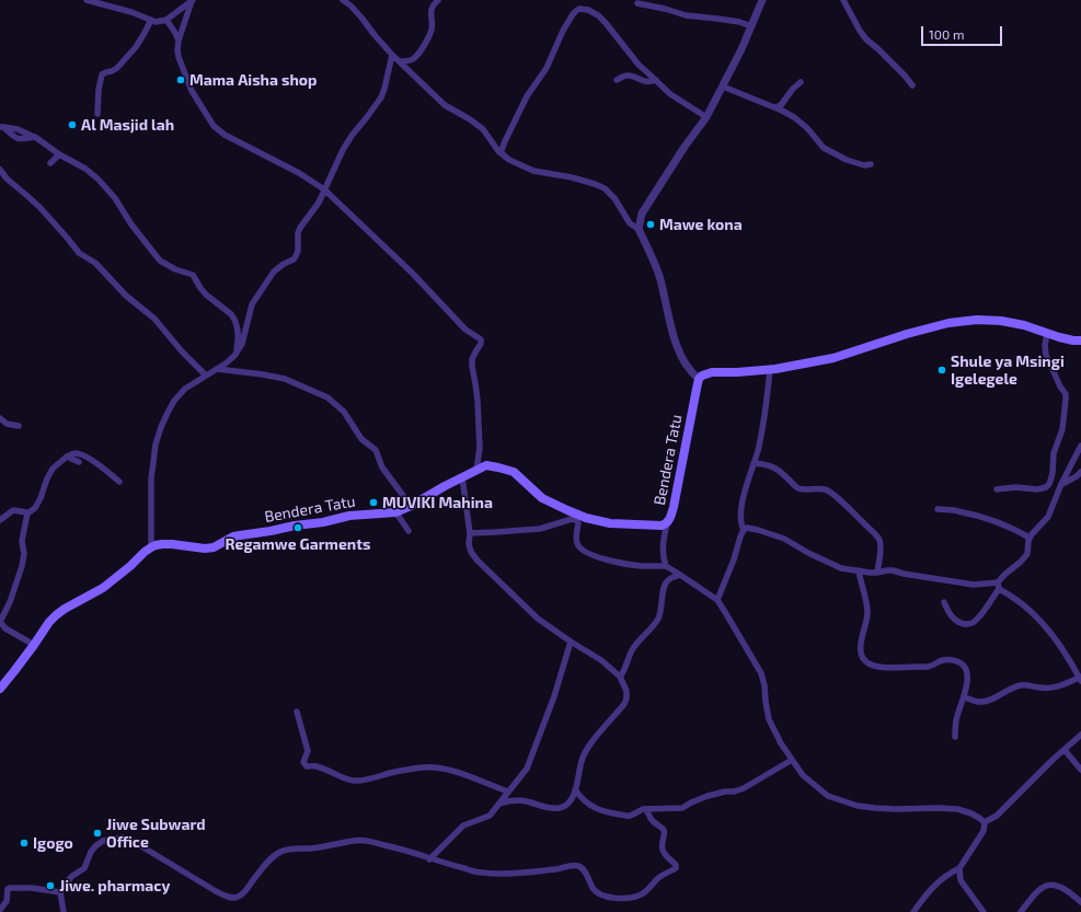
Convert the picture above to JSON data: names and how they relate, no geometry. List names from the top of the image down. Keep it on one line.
{"streets":{"main road":["Bendera Tatu"]},"places":["Mama Aisha shop","Al Masjid lah","Mawe kona","Shule ya Msingi Igelegele","MUVIKI Mahina","Regamwe Garments","Jiwe Subward Office","Igogo","Jiwe. pharmacy"],"scale_bar":"100 m"}
